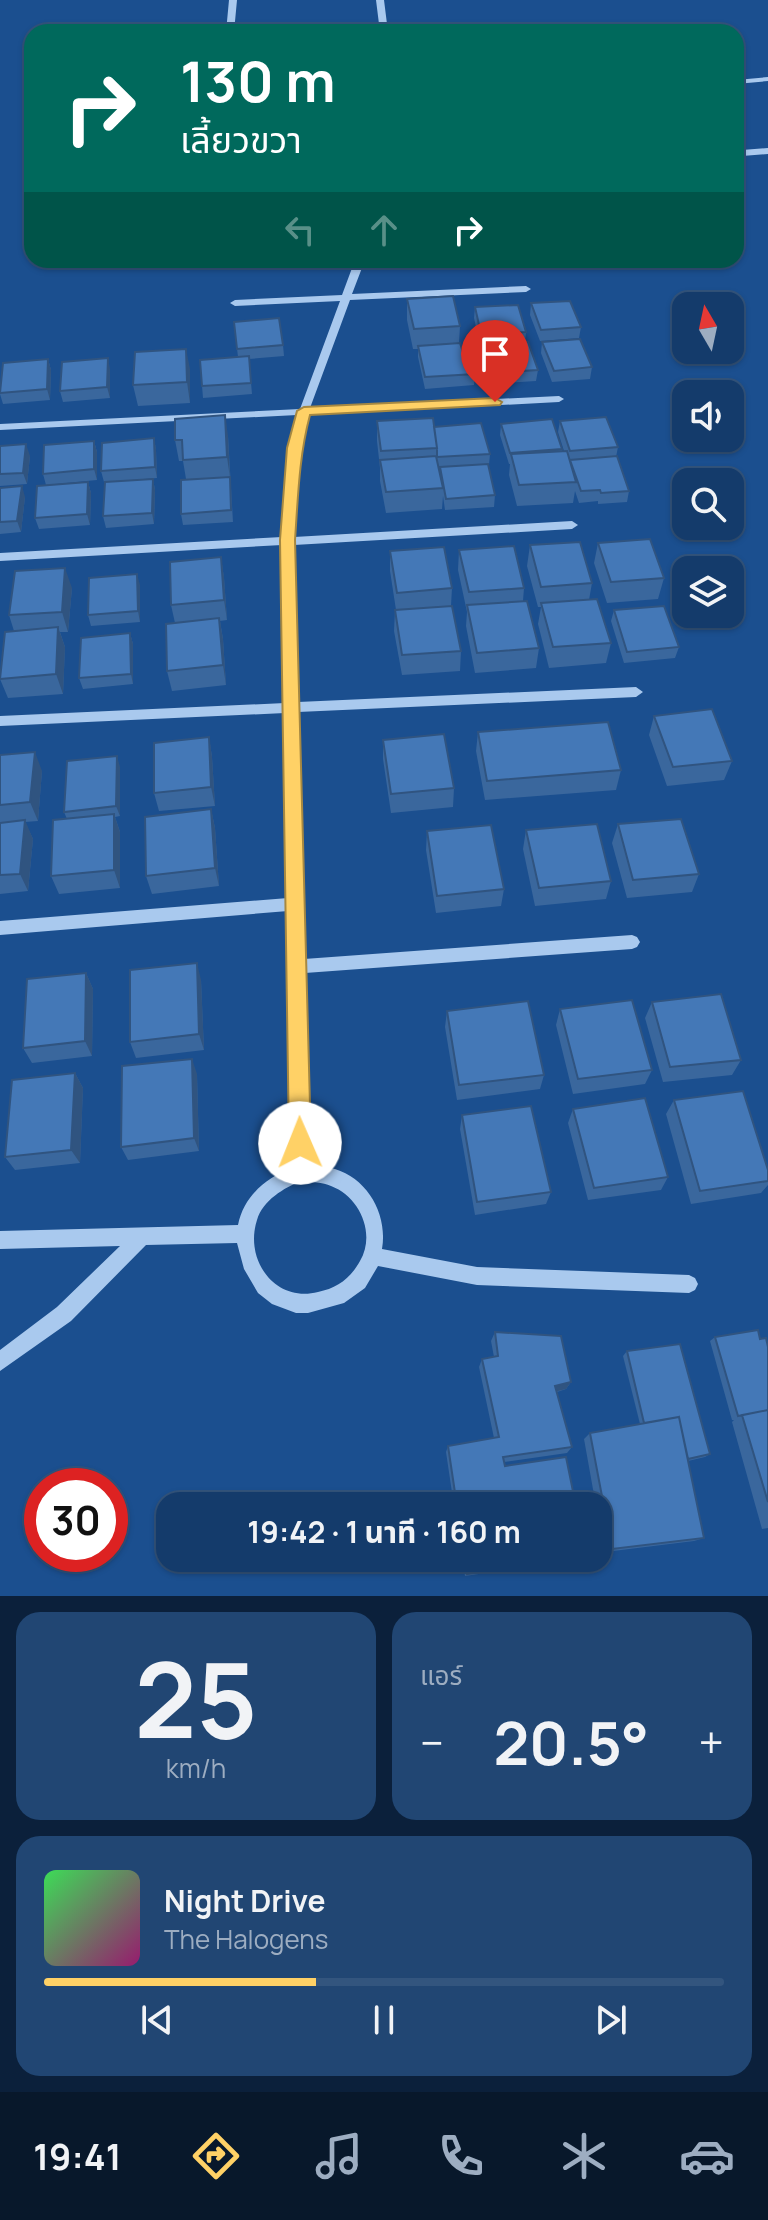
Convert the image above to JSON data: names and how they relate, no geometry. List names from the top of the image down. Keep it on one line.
{"north":"top","page":{"turn":["130 m","เลี้ยวขวา"],"limit":"30","trip":"19:42 · 1 นาที · 160 m","tile":[["25","km/h"],"แอร์"],"heat":["−","20.5°","+"],"song":["Night Drive","The Halogens"],"tabs":"19:41"}}
